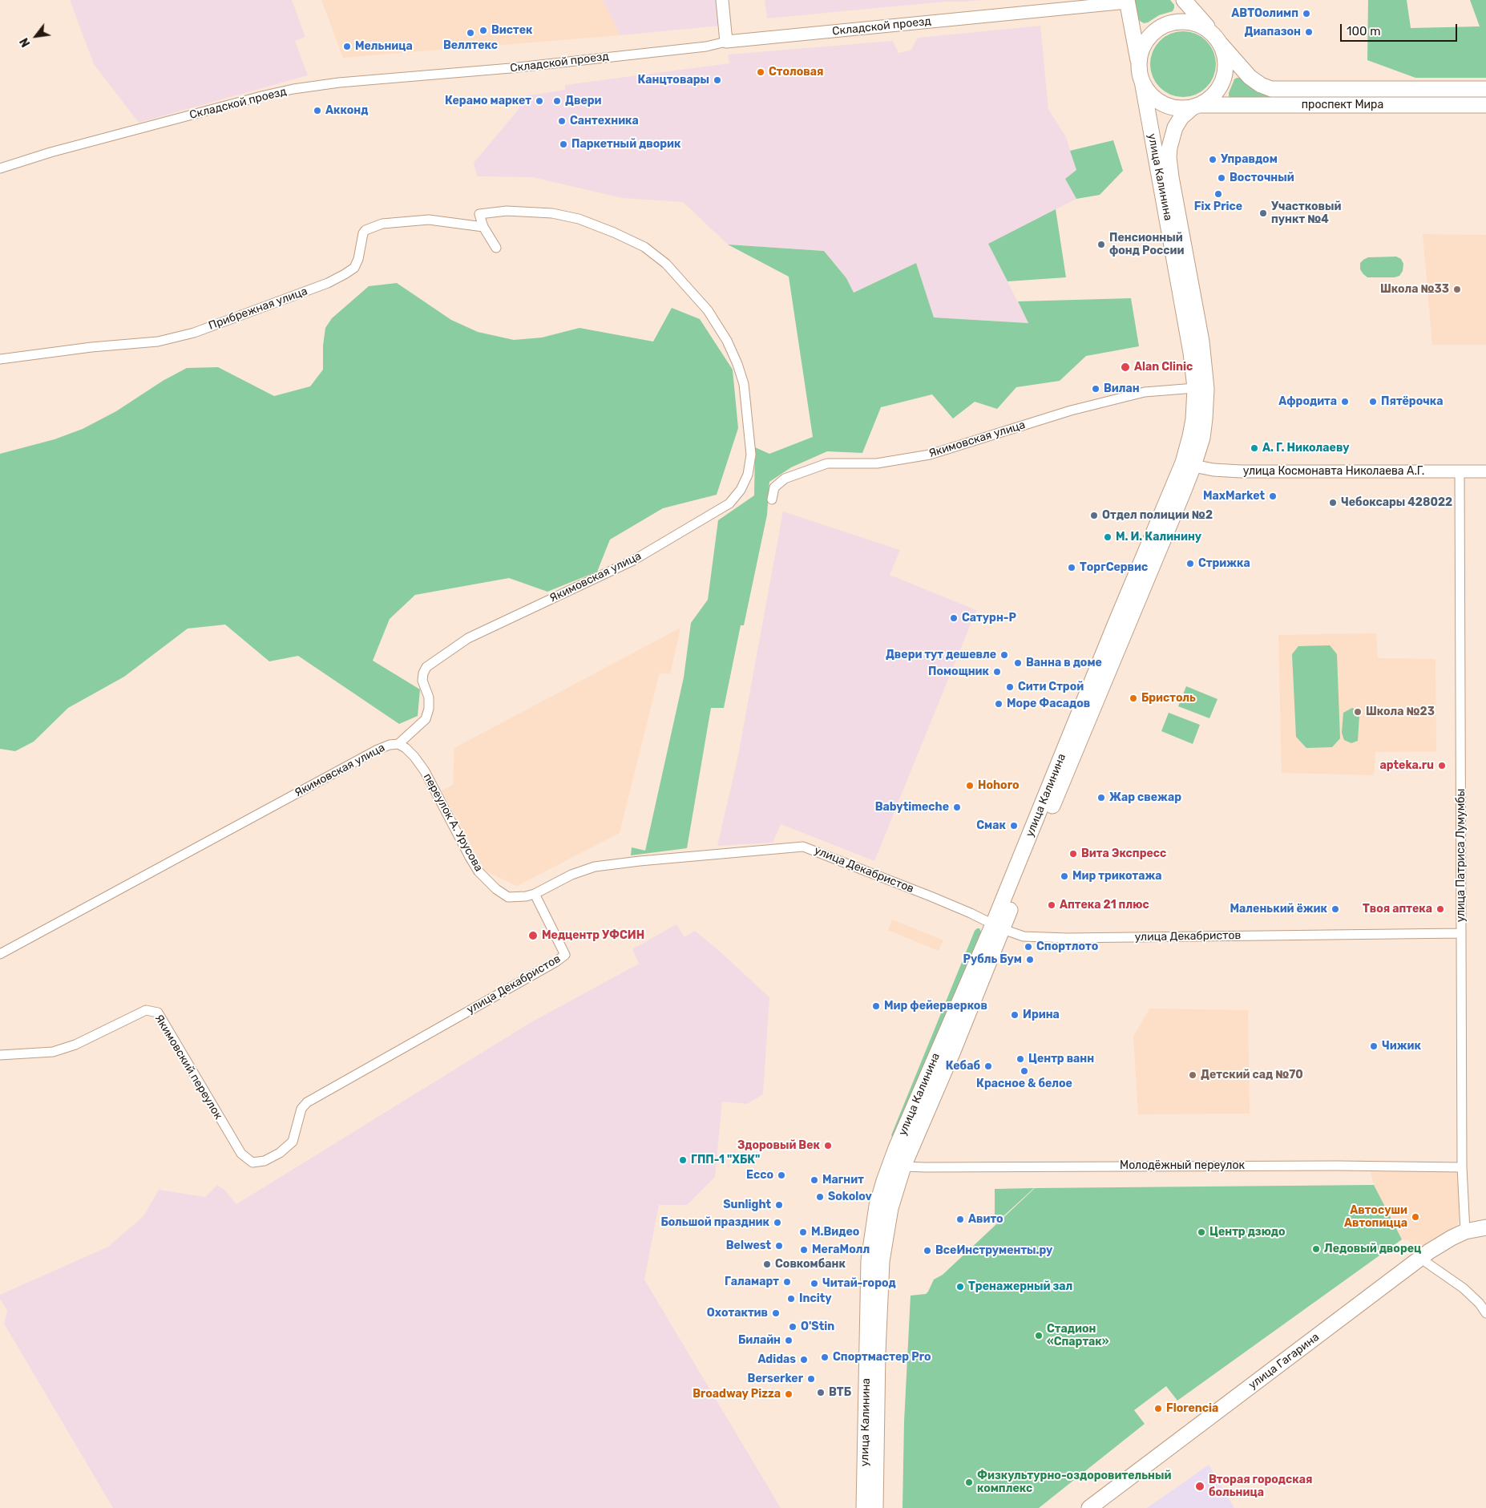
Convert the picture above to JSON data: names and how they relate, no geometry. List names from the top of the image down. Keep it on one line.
{"streets":{"main road":["проспект Мира","улица Калинина","улица Гагарина"],"street":["Складской проезд","Прибрежная улица","Якимовская улица","улица Космонавта Николаева А.Г.","переулок А. Урусова","улица Патриса Лумумбы","улица Декабристов","Якимовский переулок","Молодёжный переулок"]},"crossings":[["проспект Мира","улица Калинина"],["улица Калинина","Якимовская улица"],["улица Калинина","улица Космонавта Николаева А.Г."],["улица Калинина","улица Декабристов"],["улица Калинина","Молодёжный переулок"],["Прибрежная улица","Якимовская улица"],["Якимовская улица","переулок А. Урусова"],["улица Космонавта Николаева А.Г.","улица Патриса Лумумбы"],["переулок А. Урусова","улица Декабристов"],["улица Патриса Лумумбы","улица Декабристов"],["улица Патриса Лумумбы","Молодёжный переулок"],["улица Патриса Лумумбы","улица Гагарина"],["улица Декабристов","Якимовский переулок"]],"places":["АВТОолимп","Вистек","Диапазон","Веллтекс","Мельница","Столовая","Канцтовары","Керамо маркет","Двери","Акконд","Сантехника","Паркетный дворик","Управдом","Восточный","Fix Price","Участковый пункт №4","Пенсионный фонд России","Школа №33","Alan Clinic","Вилан","Афродита","Пятёрочка","А. Г. Николаеву","MaxMarket","Чебоксары 428022","Отдел полиции №2","М. И. Калинину","Стрижка","ТоргСервис","Сатурн-Р","Двери тут дешевле","Ванна в доме","Помощник","Сити Строй","Бристоль","Море Фасадов","Школа №23","apteka.ru","Hohoro","Жар свежар","Babytimeche","Смак","Вита Экспресс","Мир трикотажа","Аптека 21 плюс","Маленький ёжик","Твоя аптека","Медцентр УФСИН","Спортлото","Рубль Бум","Мир фейерверков","Ирина","Чижик","Центр ванн","Кебаб","Красное & белое","Детский сад №70","Здоровый Век","ГПП-1 \"ХБК\"","Ecco","Магнит","Sokolov","Sunlight","Автосуши Автопицца","Авито","Большой праздник","М.Видео","Центр дзюдо","Belwest","Ледовый дворец","МегаМолл","ВсеИнструменты.ру","Совкомбанк","Галамарт","Читай-город","Тренажерный зал","Incity","Охотактив","O'Stin","Стадион «Спартак»","Билайн","Спортмастер Pro","Adidas","Berserker","ВТБ","Broadway Pizza","Florencia","Физкультурно-оздоровительный комплекс","Вторая городская больница"],"scale_bar":"100 m","north":"bottom left"}
